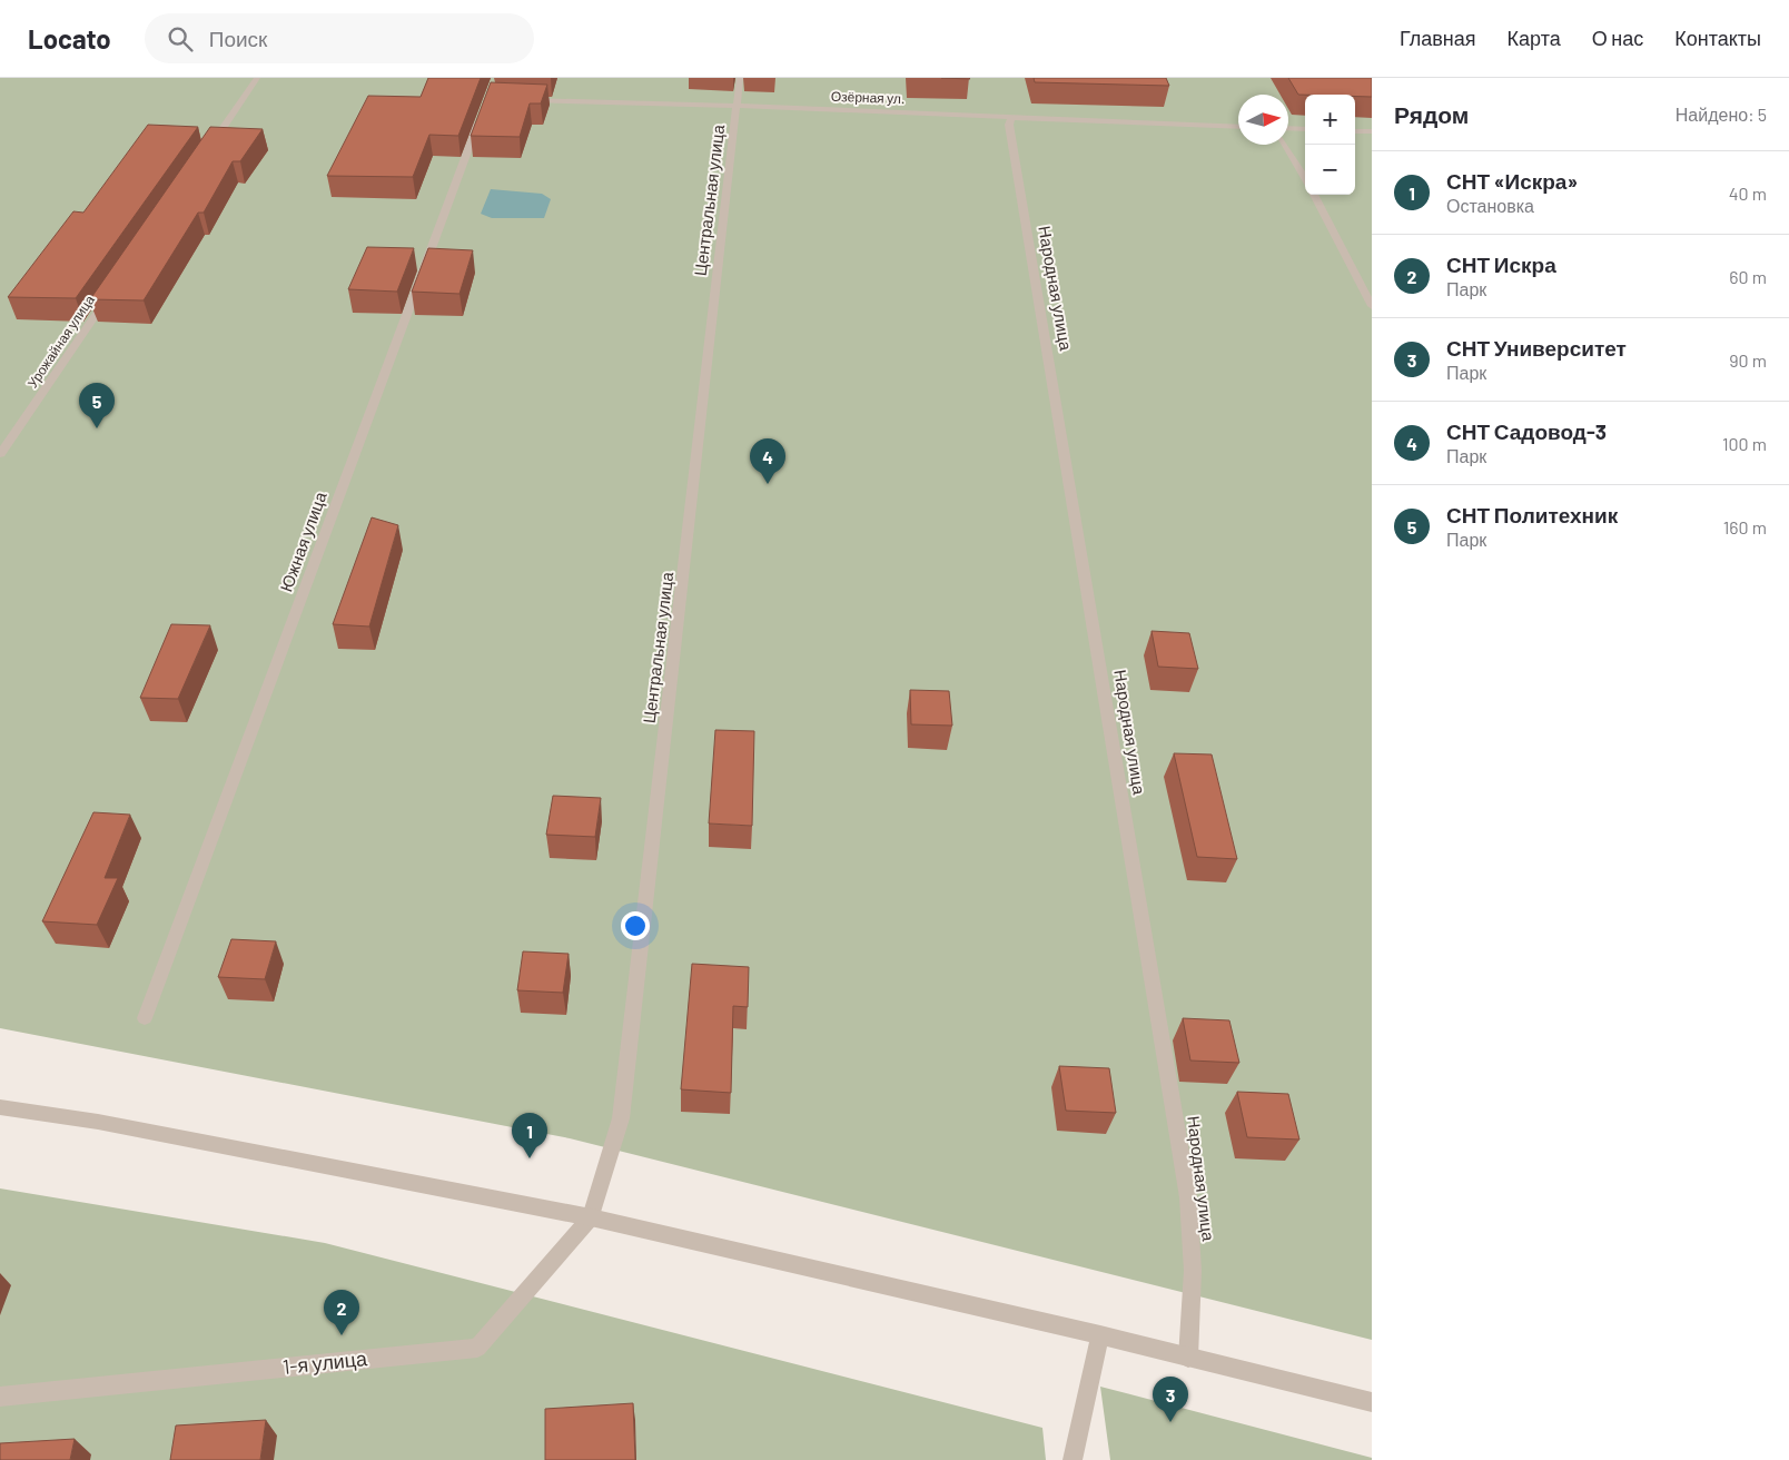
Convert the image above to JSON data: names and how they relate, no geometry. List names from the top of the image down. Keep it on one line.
{"streets":{"street":["Озёрная ул.","Центральная улица","Народная улица","Урожайная улица","Южная улица","1-я улица"]},"crossings":[["Озёрная ул.","Центральная улица"],["Озёрная ул.","Народная улица"],["Центральная улица","1-я улица"]],"north":"right","page":{"header":"Locato","search":"Поиск","nav":["Главная","Карта","О нас","Контакты"],"heading":["Рядом","Найдено: 5"],"map_buttons":["+","−"],"list":[{"mark":"1","name":"СНТ «Искра»","note":"Остановка","value":"40 m"},{"mark":"2","name":"СНТ Искра","note":"Парк","value":"60 m"},{"mark":"3","name":"СНТ Университет","note":"Парк","value":"90 m"},{"mark":"4","name":"СНТ Садовод-3","note":"Парк","value":"100 m"},{"mark":"5","name":"СНТ Политехник","note":"Парк","value":"160 m"}],"pins":["5","4","1","2","3"]}}
